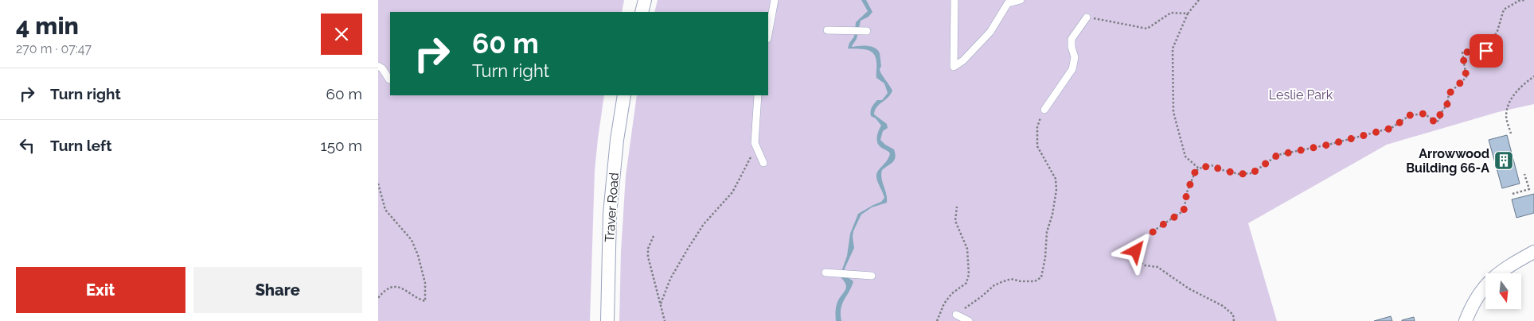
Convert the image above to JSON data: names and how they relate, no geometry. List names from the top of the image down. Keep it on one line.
{"streets":{"street":["Traver Road"]},"parks":["Leslie Park"],"places":{"building":["Arrowwood Building 66-A"]},"north":"bottom","page":{"heading":["4 min","270 m · 07:47"],"turn":["60 m","Turn right"],"list":[{"name":"Turn right","value":"60 m"},{"name":"Turn left","value":"150 m"}],"buttons":["Exit","Share"]}}
